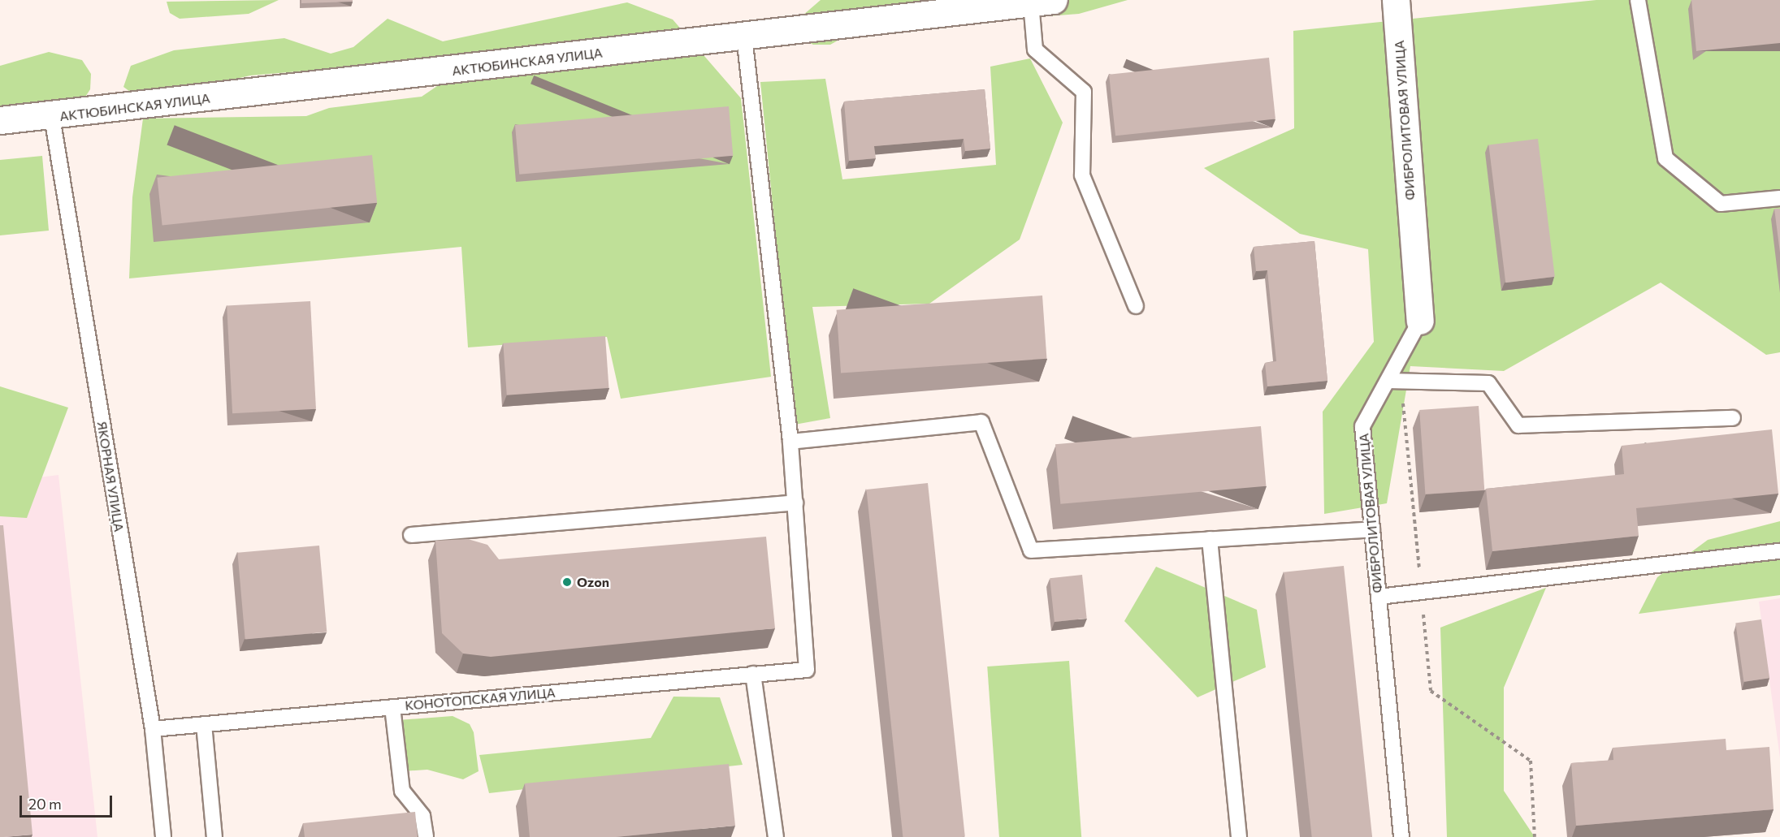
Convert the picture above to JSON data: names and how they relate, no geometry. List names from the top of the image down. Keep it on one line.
{"streets":{"street":["АКТЮБИНСКАЯ УЛИЦА","ФИБРОЛИТОВАЯ УЛИЦА"],"lane":["ЯКОРНАЯ УЛИЦА","КОНОТОПСКАЯ УЛИЦА"]},"crossings":[["АКТЮБИНСКАЯ УЛИЦА","ЯКОРНАЯ УЛИЦА"],["ЯКОРНАЯ УЛИЦА","КОНОТОПСКАЯ УЛИЦА"]],"places":["Ozon"],"scale_bar":"20 m"}
